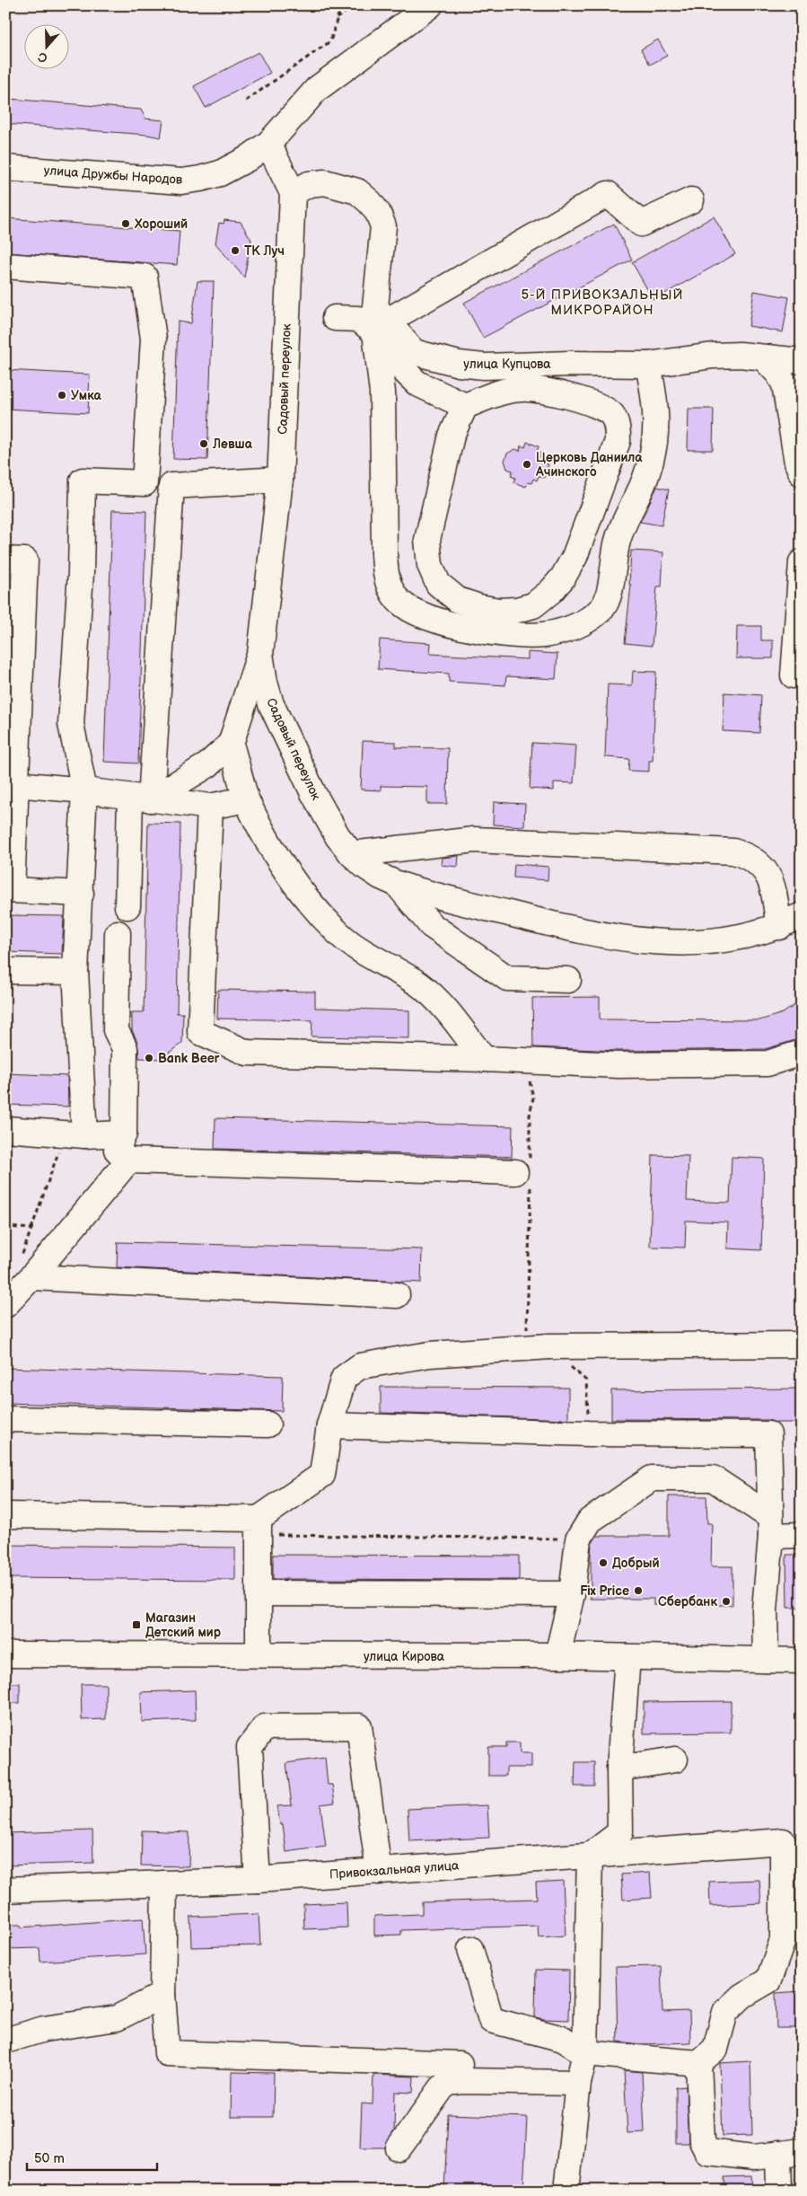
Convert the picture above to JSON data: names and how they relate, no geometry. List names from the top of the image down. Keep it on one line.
{"streets":{"street":["улица Дружбы Народов","улица Купцова","Садовый переулок","улица Кирова","Привокзальная улица"]},"crossings":[["улица Дружбы Народов","Садовый переулок"]],"districts":["5-Й ПРИВОКЗАЛЬНЫЙ МИКРОРАЙОН"],"places":{"other":["Хороший","ТК Луч","Умка","Левша","Церковь Даниила Ачинского","Bank Beer","Добрый","Fix Price","Сбербанк"],"transit":["Магазин Детский мир"]},"scale_bar":"50 m","north":"bottom"}
